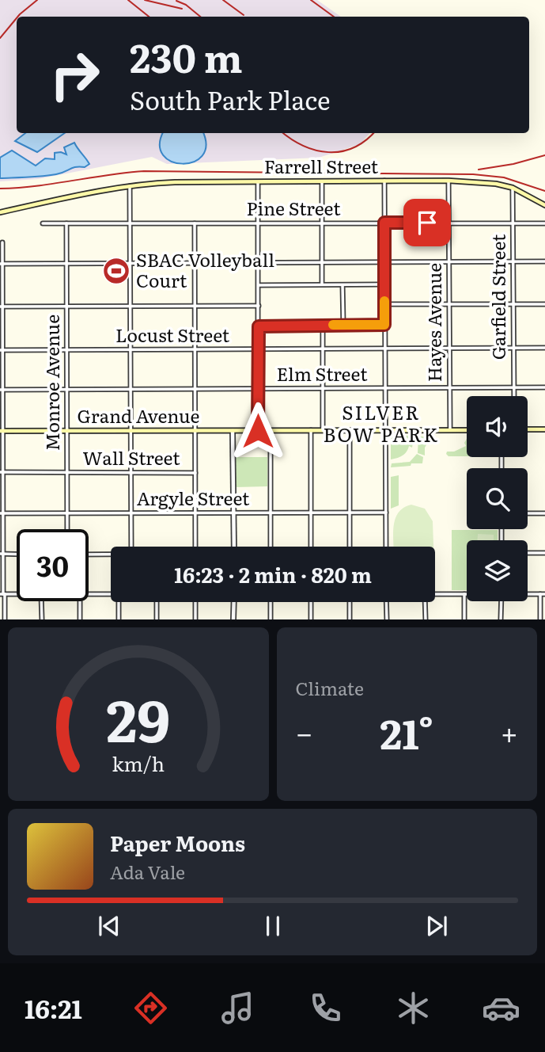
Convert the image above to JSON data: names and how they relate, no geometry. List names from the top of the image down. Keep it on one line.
{"streets":{"main road":["Farrell Street","Grand Avenue"],"street":["Pine Street","Garfield Street","Hayes Avenue","Locust Street","Elm Street","Monroe Avenue","Wall Street","Argyle Street"]},"crossings":[["Farrell Street","Garfield Street"],["Farrell Street","Hayes Avenue"],["Pine Street","Garfield Street"],["Pine Street","Hayes Avenue"],["Pine Street","Monroe Avenue"],["Garfield Street","Locust Street"],["Garfield Street","Elm Street"],["Hayes Avenue","Locust Street"],["Hayes Avenue","Elm Street"],["Hayes Avenue","Grand Avenue"],["Locust Street","Monroe Avenue"],["Elm Street","Monroe Avenue"],["Monroe Avenue","Grand Avenue"],["Monroe Avenue","Wall Street"],["Monroe Avenue","Argyle Street"]],"districts":["SILVER BOW PARK"],"places":{"sports":["SBAC Volleyball Court"]},"page":{"turn":["230 m","South Park Place"],"limit":"30","trip":"16:23 · 2 min · 820 m","tile":"Climate","heat":["−","21°","+"],"song":["Paper Moons","Ada Vale"],"tabs":"16:21","gauge":["29","km/h"]}}
